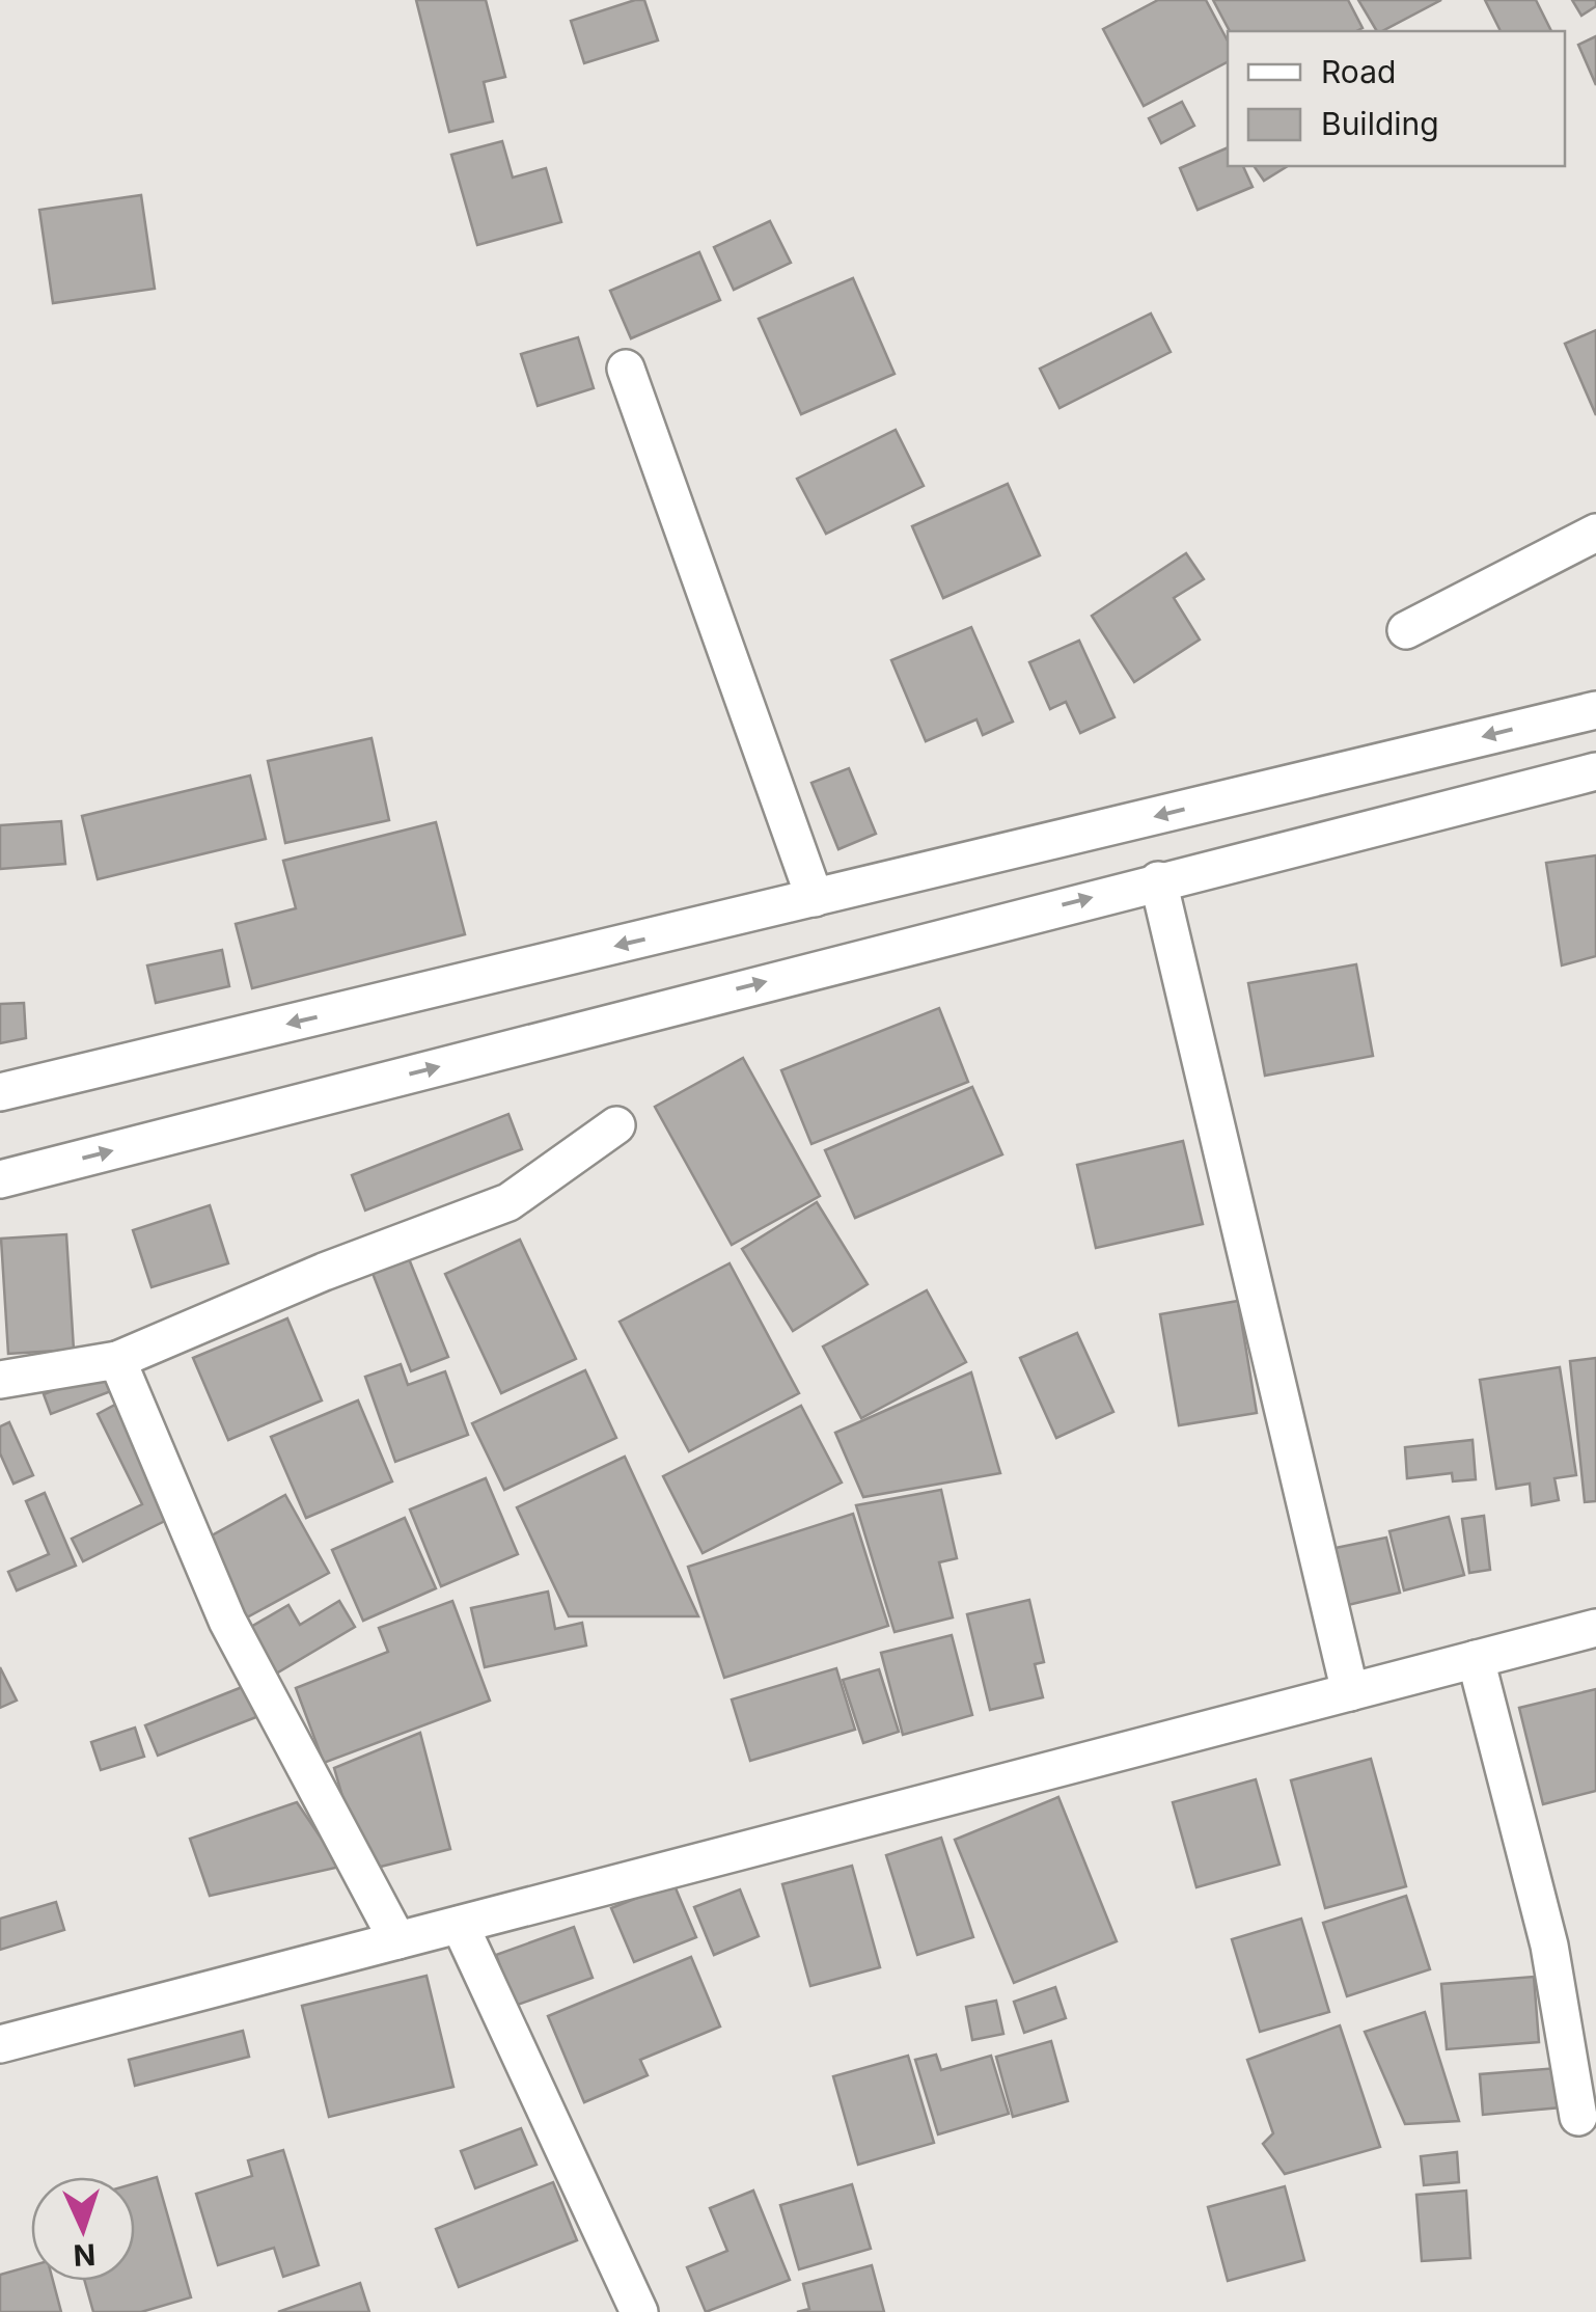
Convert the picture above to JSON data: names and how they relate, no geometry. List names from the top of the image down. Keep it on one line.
{"legend":["Road","Building"],"north":"bottom"}
